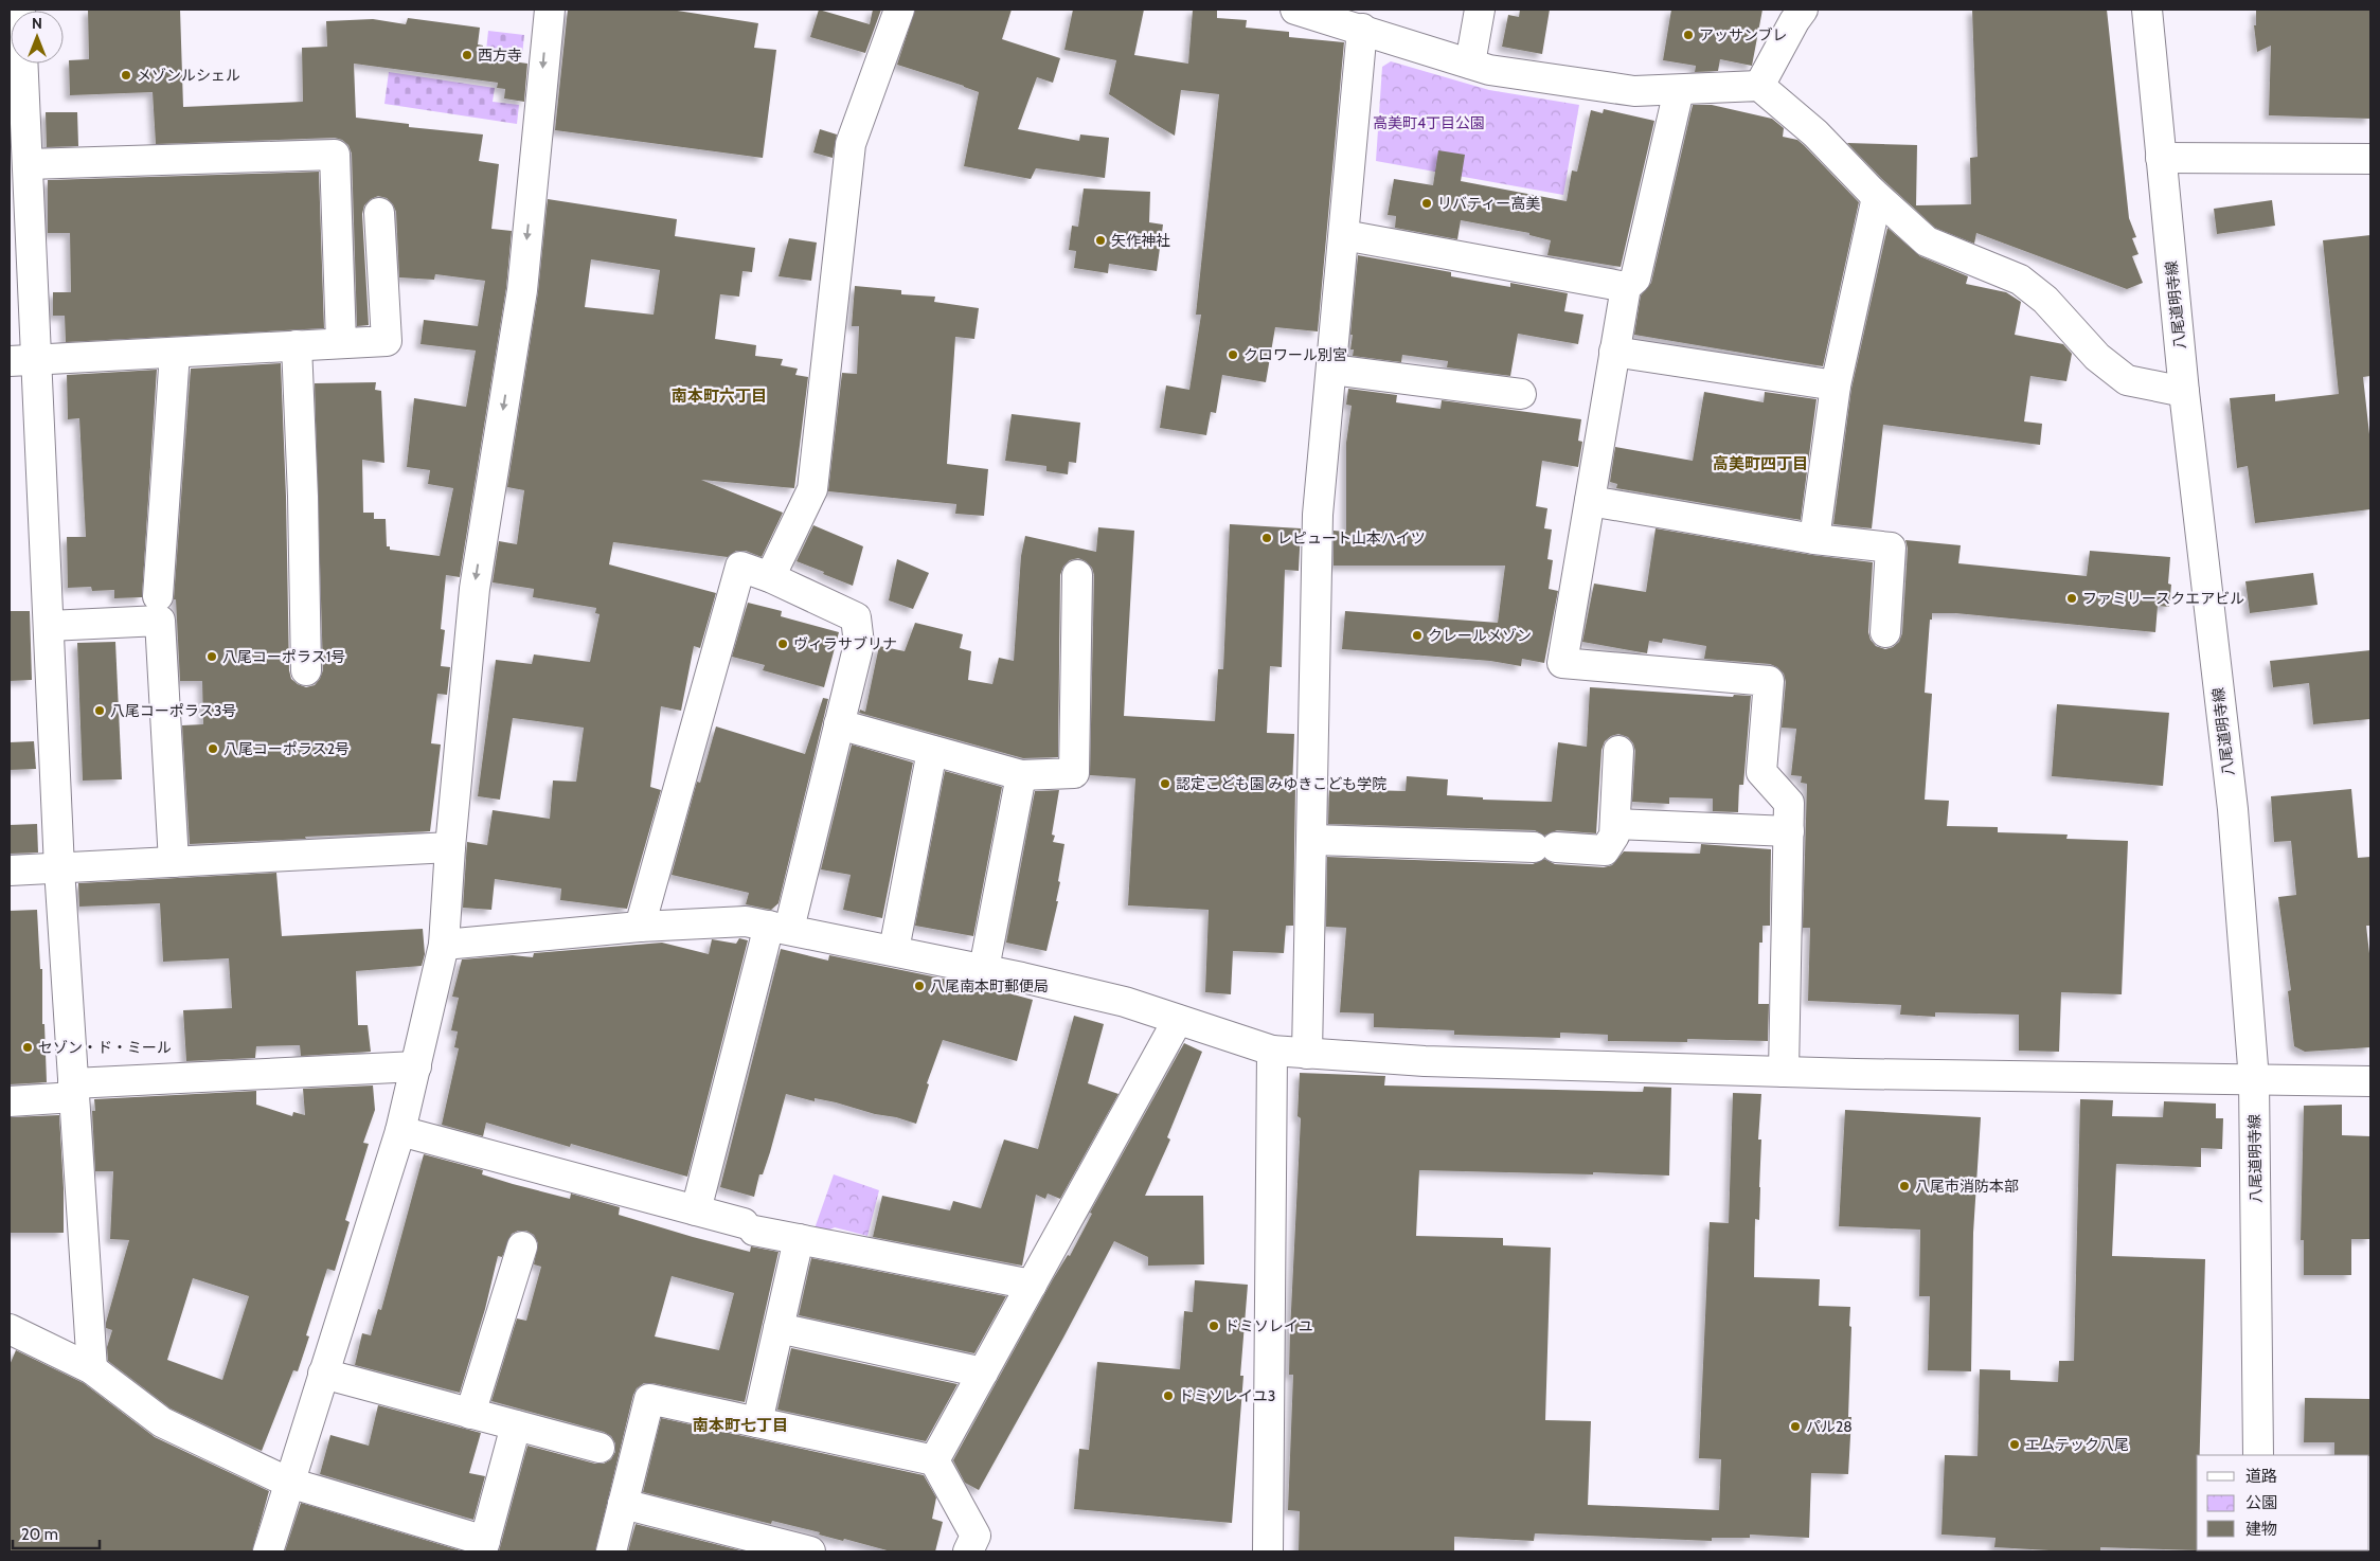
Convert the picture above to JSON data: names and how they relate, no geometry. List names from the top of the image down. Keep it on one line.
{"streets":{"street":["八尾道明寺線"]},"districts":["南本町六丁目","高美町四丁目","南本町七丁目"],"parks":["高美町4丁目公園"],"places":["アッサンブレ","西方寺","メゾンルシェル","リバティー高美","矢作神社","クロワール別宮","レピュート山本ハイツ","ファミリースクエアビル","クレールメゾン","ヴィラサブリナ","八尾コーポラス1号","八尾コーポラス3号","八尾コーポラス2号","認定こども園 みゆきこども学院","八尾南本町郵便局","セゾン・ド・ミール","八尾市消防本部","ドミソレイユ","ドミソレイユ3","パル28","エムテック八尾"],"legend":["道路","公園","建物"],"scale_bar":"20 m","north":"top"}
